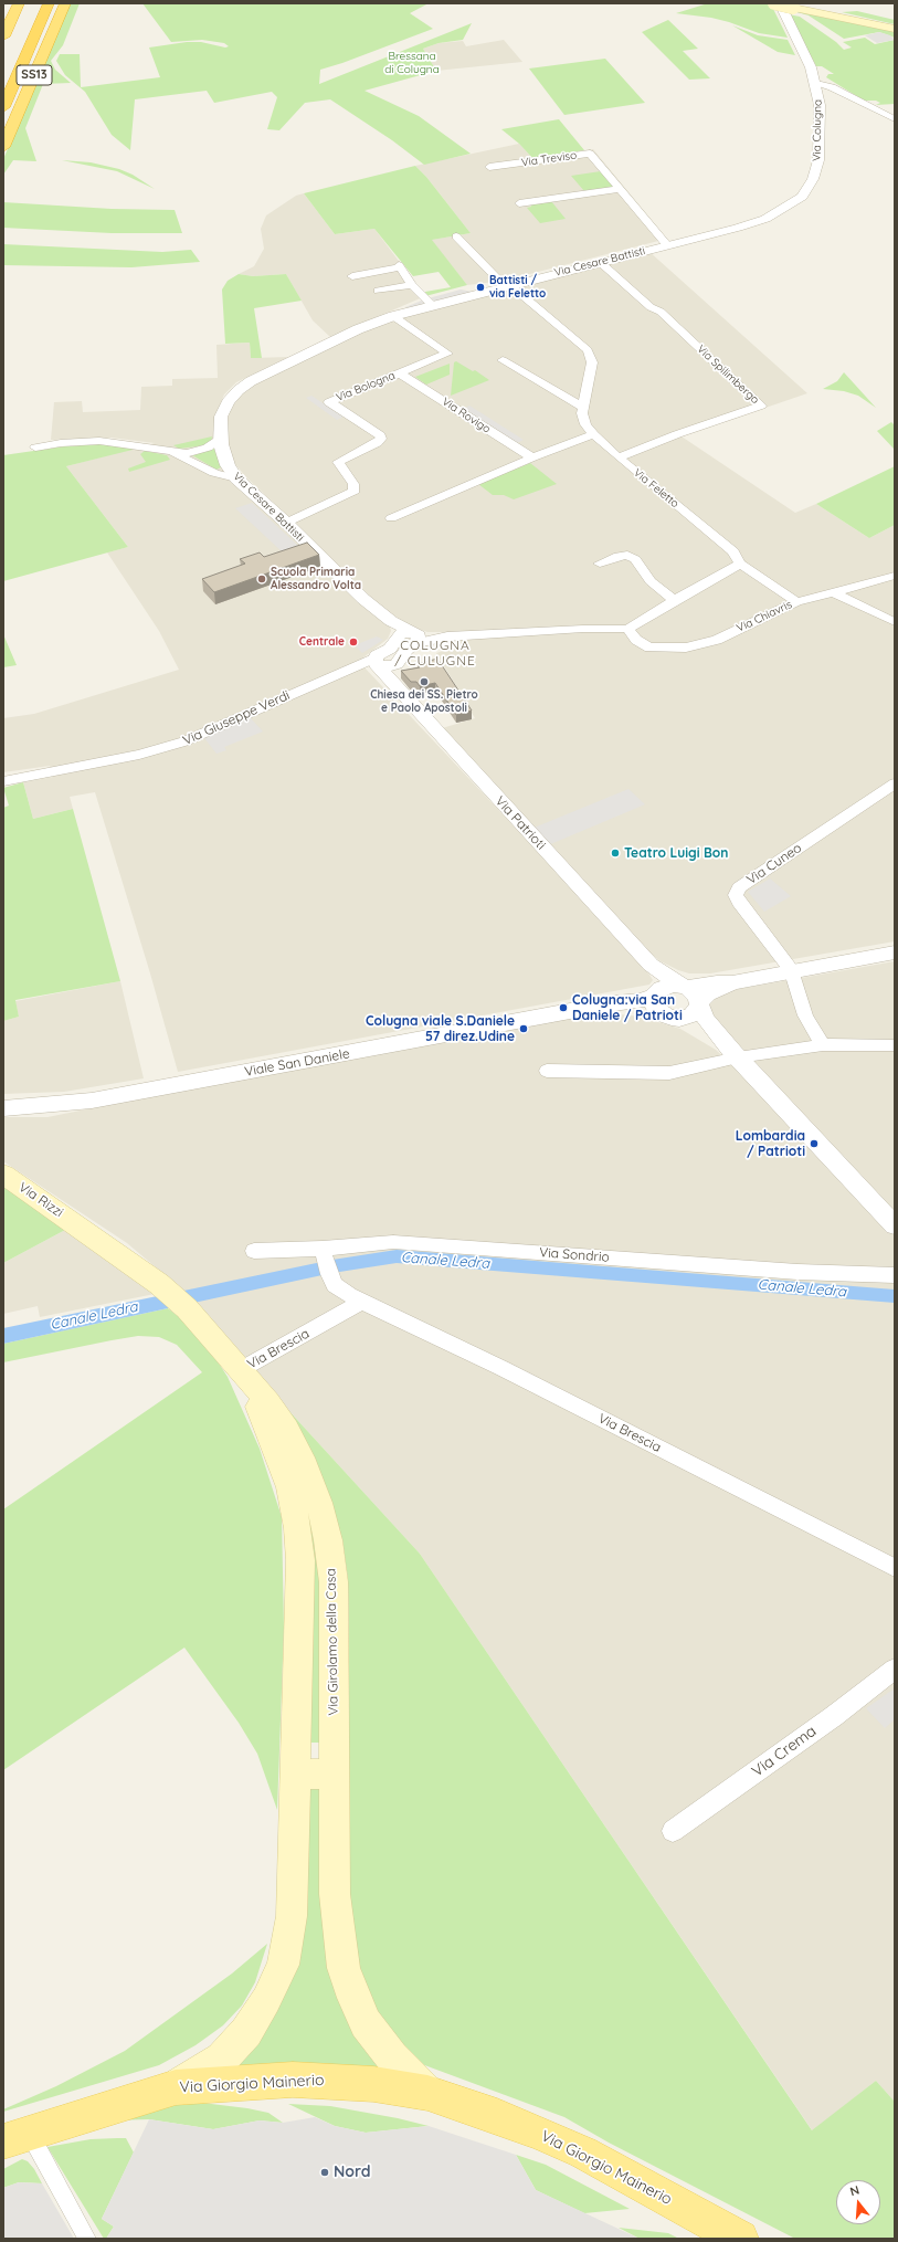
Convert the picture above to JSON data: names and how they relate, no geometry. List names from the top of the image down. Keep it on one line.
{"streets":{"highway":["SS13"],"main road":["Via Rizzi","Via Girolamo della Casa","Via Giorgio Mainerio"],"street":["Via Colugna","Via Treviso","Via Cesare Battisti","Via Spilimbergo","Via Bologna","Via Rovigo","Via Feletto","Via Chiavris","Via Giuseppe Verdi","Via Patrioti","Via Cuneo","Viale San Daniele","Via Sondrio","Via Brescia","Via Crema"]},"crossings":[["Via Colugna","Via Treviso"],["Via Colugna","Via Cesare Battisti"],["Via Treviso","Via Cesare Battisti"],["Via Cesare Battisti","Via Spilimbergo"],["Via Cesare Battisti","Via Bologna"],["Via Cesare Battisti","Via Feletto"],["Via Spilimbergo","Via Feletto"],["Via Bologna","Via Rovigo"],["Via Feletto","Via Chiavris"],["Via Giuseppe Verdi","Via Patrioti"],["Via Patrioti","Viale San Daniele"],["Via Rizzi","Via Girolamo della Casa"],["Via Sondrio","Via Brescia"],["Via Brescia","Via Girolamo della Casa"],["Via Girolamo della Casa","Via Giorgio Mainerio"]],"districts":["COLUGNA / CULUGNE"],"water":["Canale Ledra"],"parks":["Bressana di Colugna"],"places":["Battisti / via Feletto","Scuola Primaria Alessandro Volta","Centrale","Chiesa dei SS. Pietro e Paolo Apostoli","Teatro Luigi Bon","Colugna:via San Daniele / Patrioti","Colugna viale S.Daniele 57 direz.Udine","Lombardia / Patrioti","Nord"],"north":"top"}
